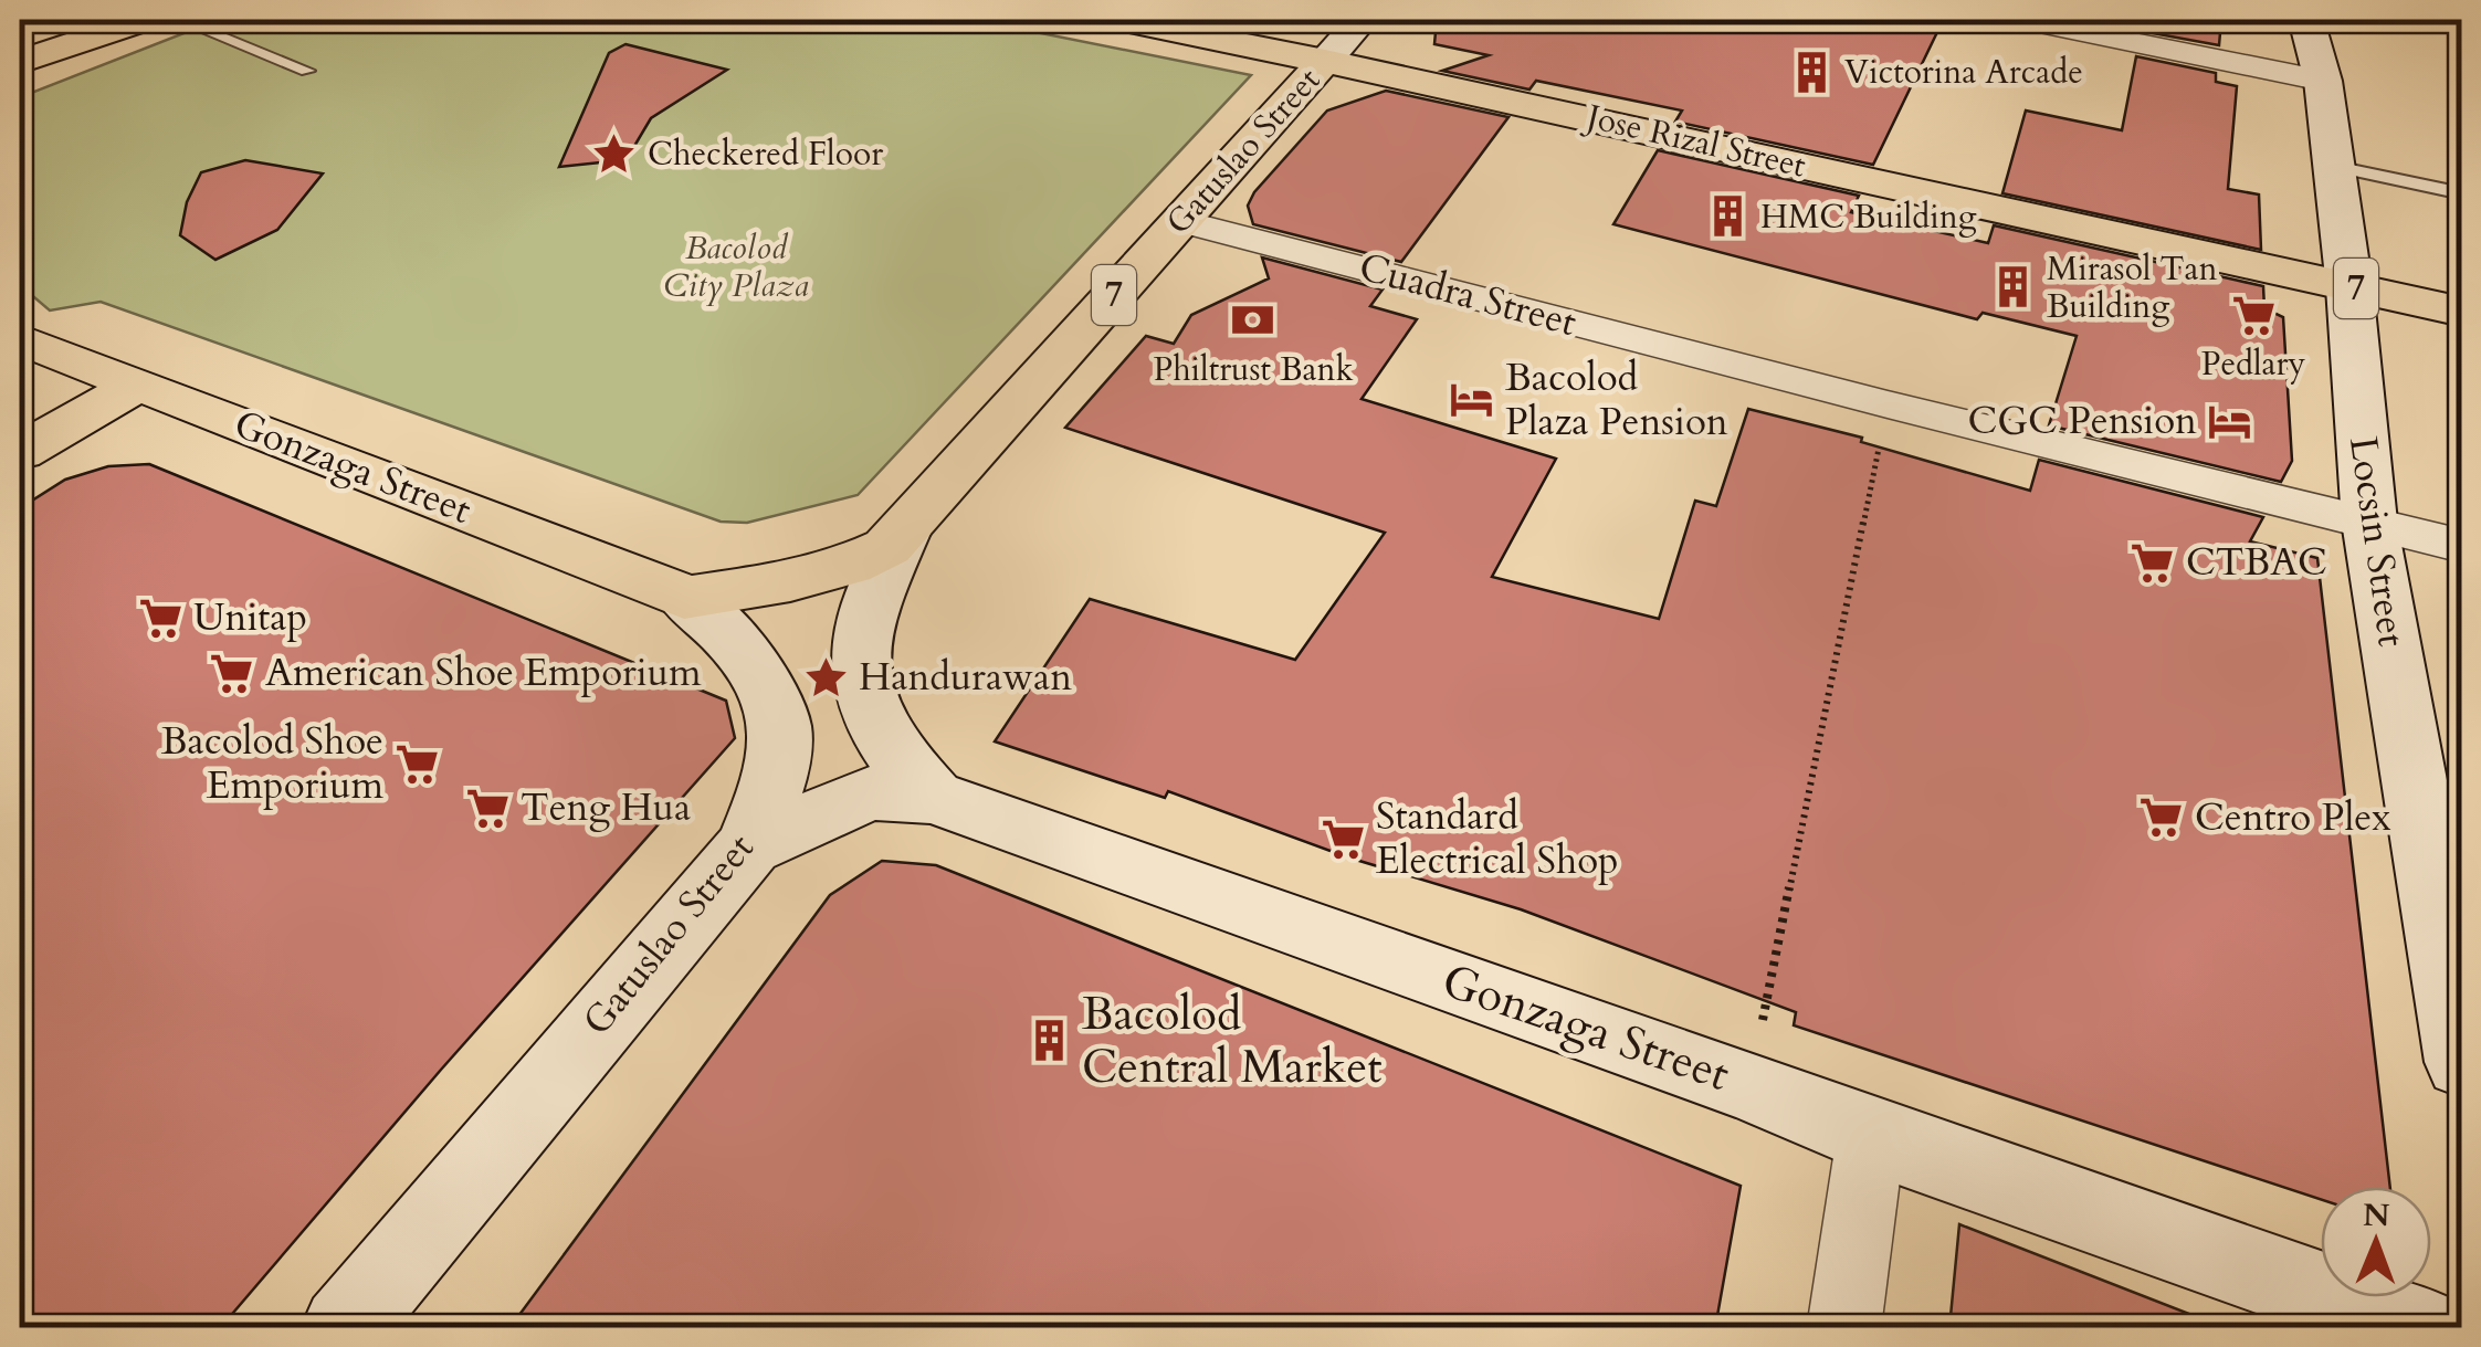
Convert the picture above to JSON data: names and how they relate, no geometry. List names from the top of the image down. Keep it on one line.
{"streets":{"main road":["Jose Rizal Street","Gatuslao Street","7","Gonzaga Street"],"street":["Cuadra Street","Locsin Street"]},"crossings":[["Jose Rizal Street","Gatuslao Street"],["Jose Rizal Street","Locsin Street"],["Gatuslao Street","Cuadra Street"],["Gatuslao Street","Gonzaga Street"],["Cuadra Street","Locsin Street"]],"parks":["Bacolod City Plaza"],"places":{"building":["Victorina Arcade","HMC Building","Mirasol Tan Building","Bacolod Central Market"],"place":["Checkered Floor","Handurawan"],"supermarket":["Pedlary","CTBAC","Unitap","American Shoe Emporium","Bacolod Shoe Emporium","Teng Hua","Centro Plex","Standard Electrical Shop"],"bank":["Philtrust Bank"],"hotel":["Bacolod Plaza Pension","CGC Pension"]},"north":"top"}
